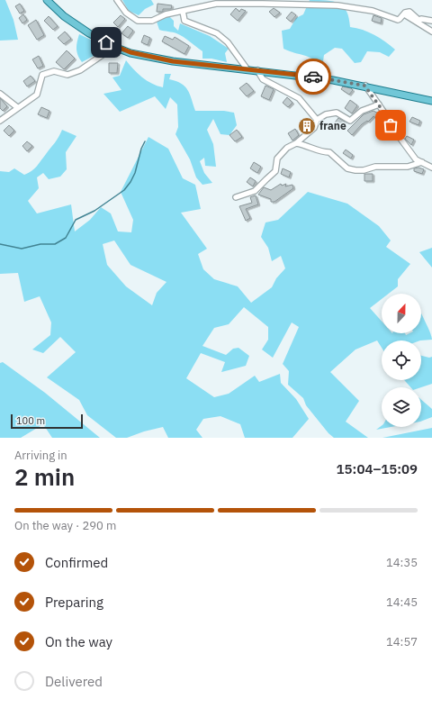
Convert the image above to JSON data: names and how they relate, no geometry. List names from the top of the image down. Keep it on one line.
{"places":{"building":["frane"]},"scale_bar":"100 m","north":"top","page":{"scale":"100 m","heading":["2 min","Arriving in","15:04–15:09"],"bar":"On the way · 290 m","list":[["Confirmed","14:35"],["Preparing","14:45"],["On the way","14:57"],"Delivered"]}}
